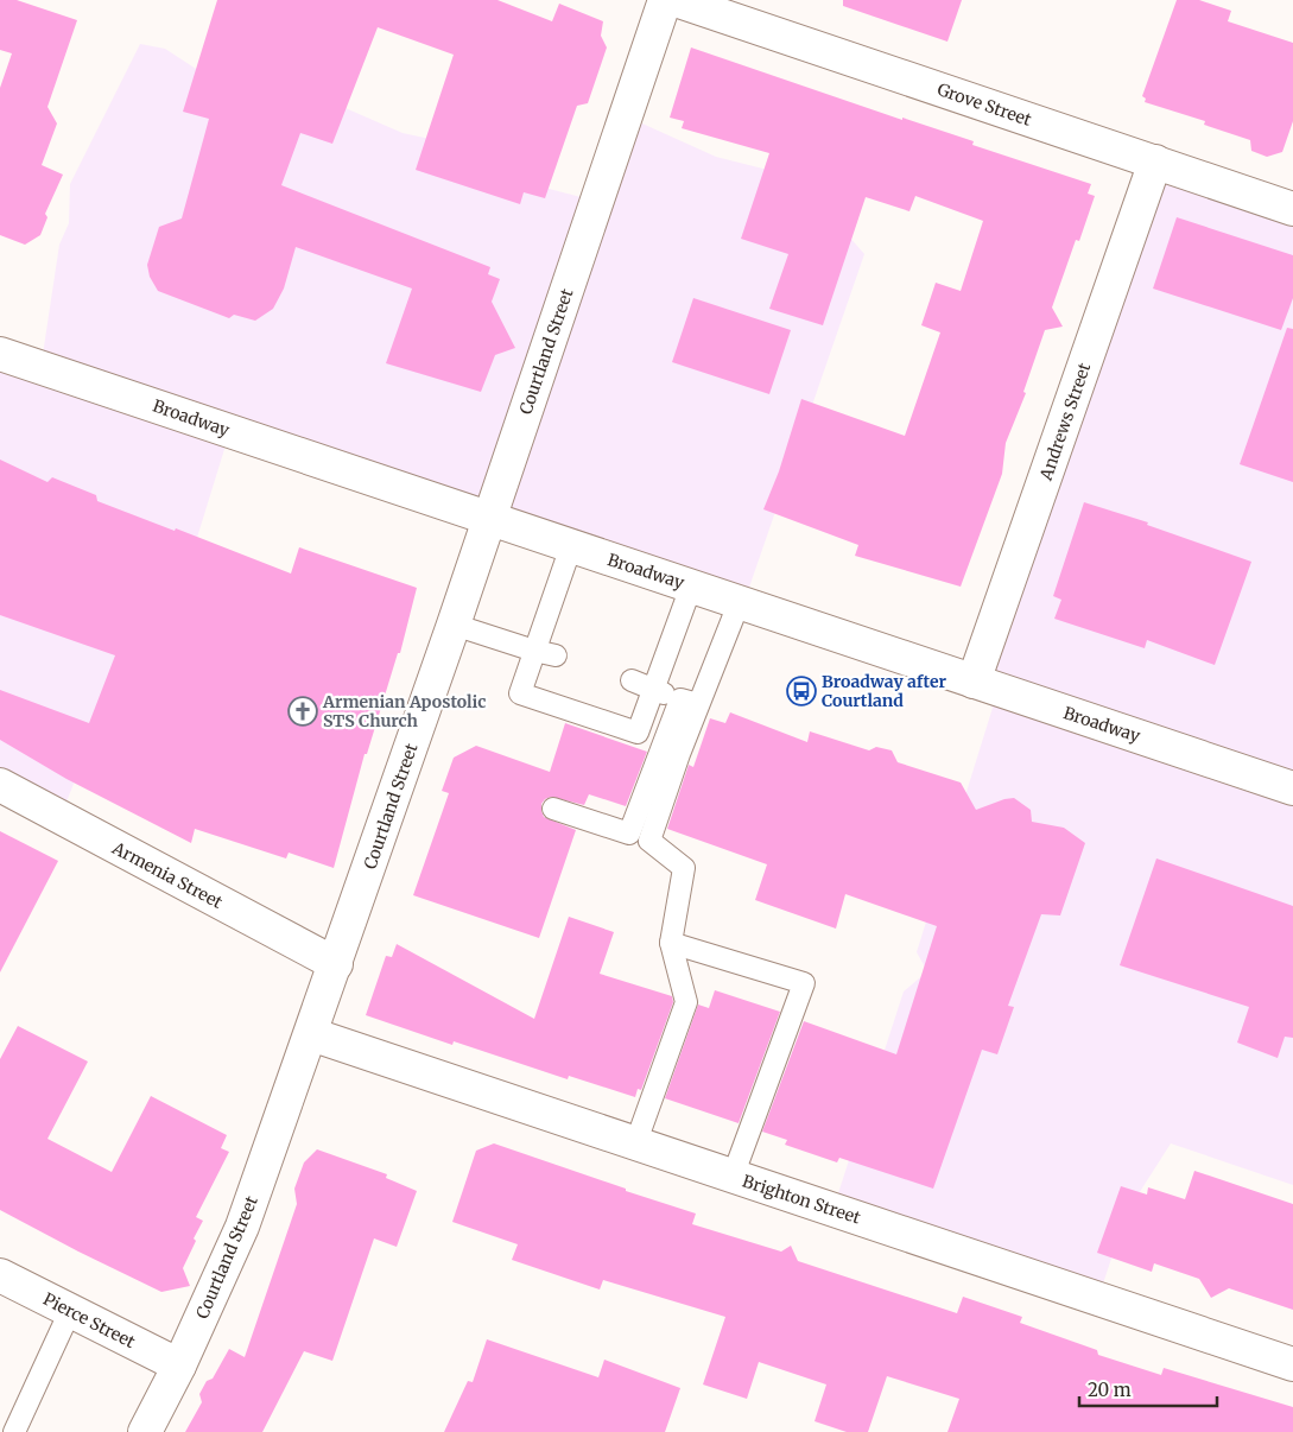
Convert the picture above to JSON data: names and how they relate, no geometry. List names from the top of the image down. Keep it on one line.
{"streets":{"street":["Grove Street","Courtland Street","Broadway","Andrews Street","Armenia Street","Brighton Street","Pierce Street"]},"crossings":[["Grove Street","Andrews Street"],["Courtland Street","Broadway"],["Courtland Street","Armenia Street"],["Courtland Street","Brighton Street"],["Courtland Street","Pierce Street"],["Broadway","Andrews Street"]],"places":{"bus stop":["Broadway after Courtland"],"church":["Armenian Apostolic STS Church"]},"scale_bar":"20 m"}
